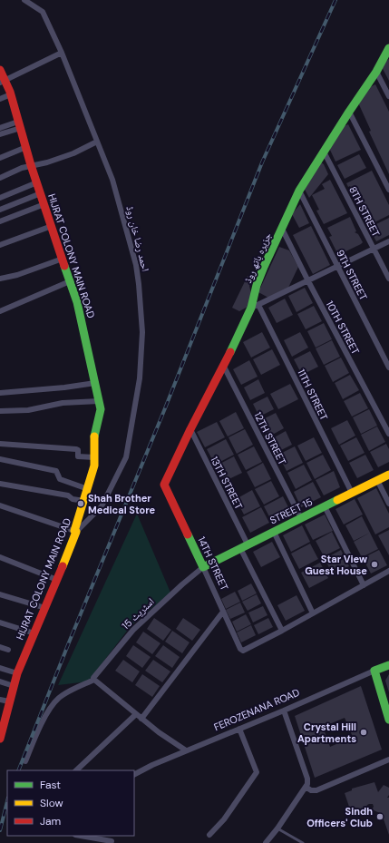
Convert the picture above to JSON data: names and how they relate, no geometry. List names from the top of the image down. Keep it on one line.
{"streets":{"street":["8TH STREET","احمد رضا خان روڈ","HIJRAT COLONY MAIN ROAD","جزیرہ باتھ روڈ","9TH STREET","10TH STREET","11TH STREET","12TH STREET","13TH STREET","STREET 15","14TH STREET","اسٹریٹ 15","FEROZENANA ROAD"]},"crossings":[["8TH STREET","جزیرہ باتھ روڈ"],["احمد رضا خان روڈ","HIJRAT COLONY MAIN ROAD"],["جزیرہ باتھ روڈ","9TH STREET"],["جزیرہ باتھ روڈ","10TH STREET"],["جزیرہ باتھ روڈ","11TH STREET"],["جزیرہ باتھ روڈ","12TH STREET"],["جزیرہ باتھ روڈ","13TH STREET"],["جزیرہ باتھ روڈ","14TH STREET"],["11TH STREET","STREET 15"],["12TH STREET","STREET 15"],["13TH STREET","STREET 15"],["13TH STREET","14TH STREET"],["STREET 15","14TH STREET"],["STREET 15","اسٹریٹ 15"],["14TH STREET","اسٹریٹ 15"]],"places":["Shah Brother Medical Store","Star View Guest House","Crystal Hill Apartments","Sindh Officers' Club"],"legend":["Fast","Slow","Jam"]}
